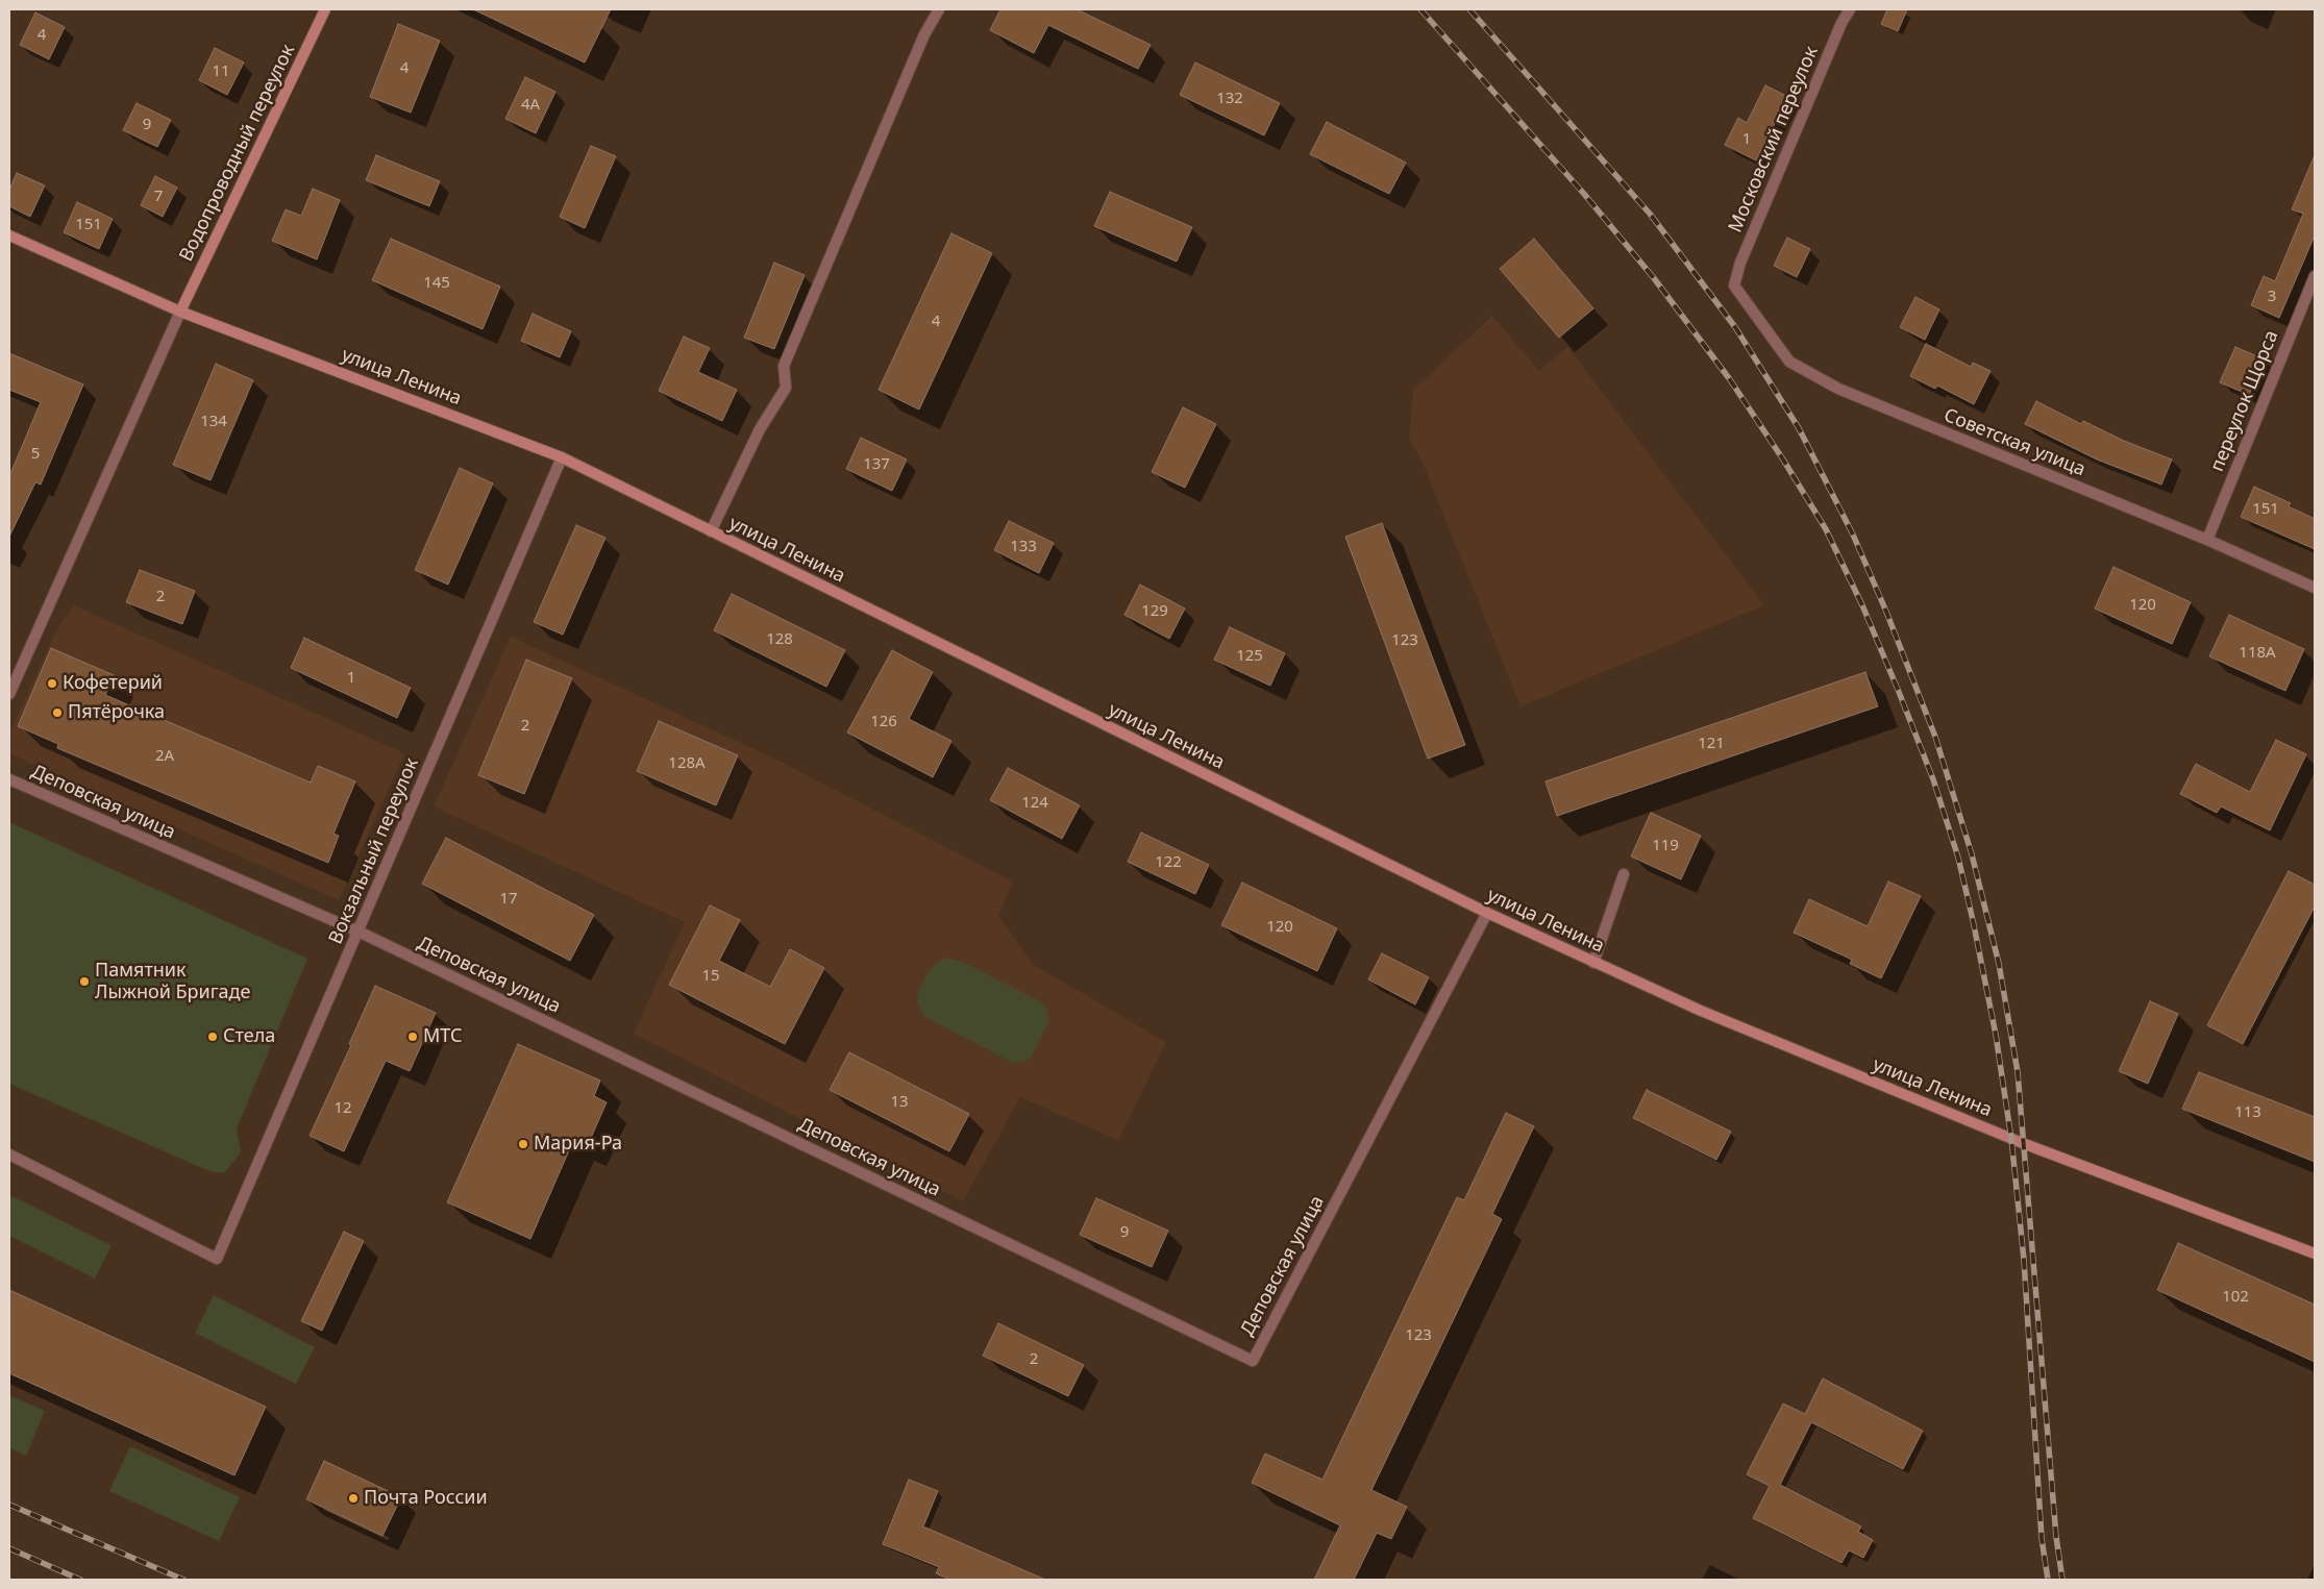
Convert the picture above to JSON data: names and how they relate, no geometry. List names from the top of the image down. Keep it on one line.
{"streets":{"main road":["Водопроводный переулок","улица Ленина"],"street":["Московский переулок","переулок Щорса","Советская улица","Деповская улица","Вокзальный переулок"]},"crossings":[["Московский переулок","Советская улица"],["Водопроводный переулок","улица Ленина"],["улица Ленина","Деповская улица"],["улица Ленина","Вокзальный переулок"],["переулок Щорса","Советская улица"],["Деповская улица","Вокзальный переулок"]],"places":["Кофетерий","Пятёрочка","Памятник Лыжной Бригаде","Стела","МТС","Мария-Ра","Почта России"],"house_numbers":["4","4","11","132","4А","9","1","7","151","145","3","4","134","5","137","151","133","2","120","129","128","123","118А","125","1","126","2","121","2А","128А","124","119","122","17","120","15","13","12","113","9","102","123","2"]}
